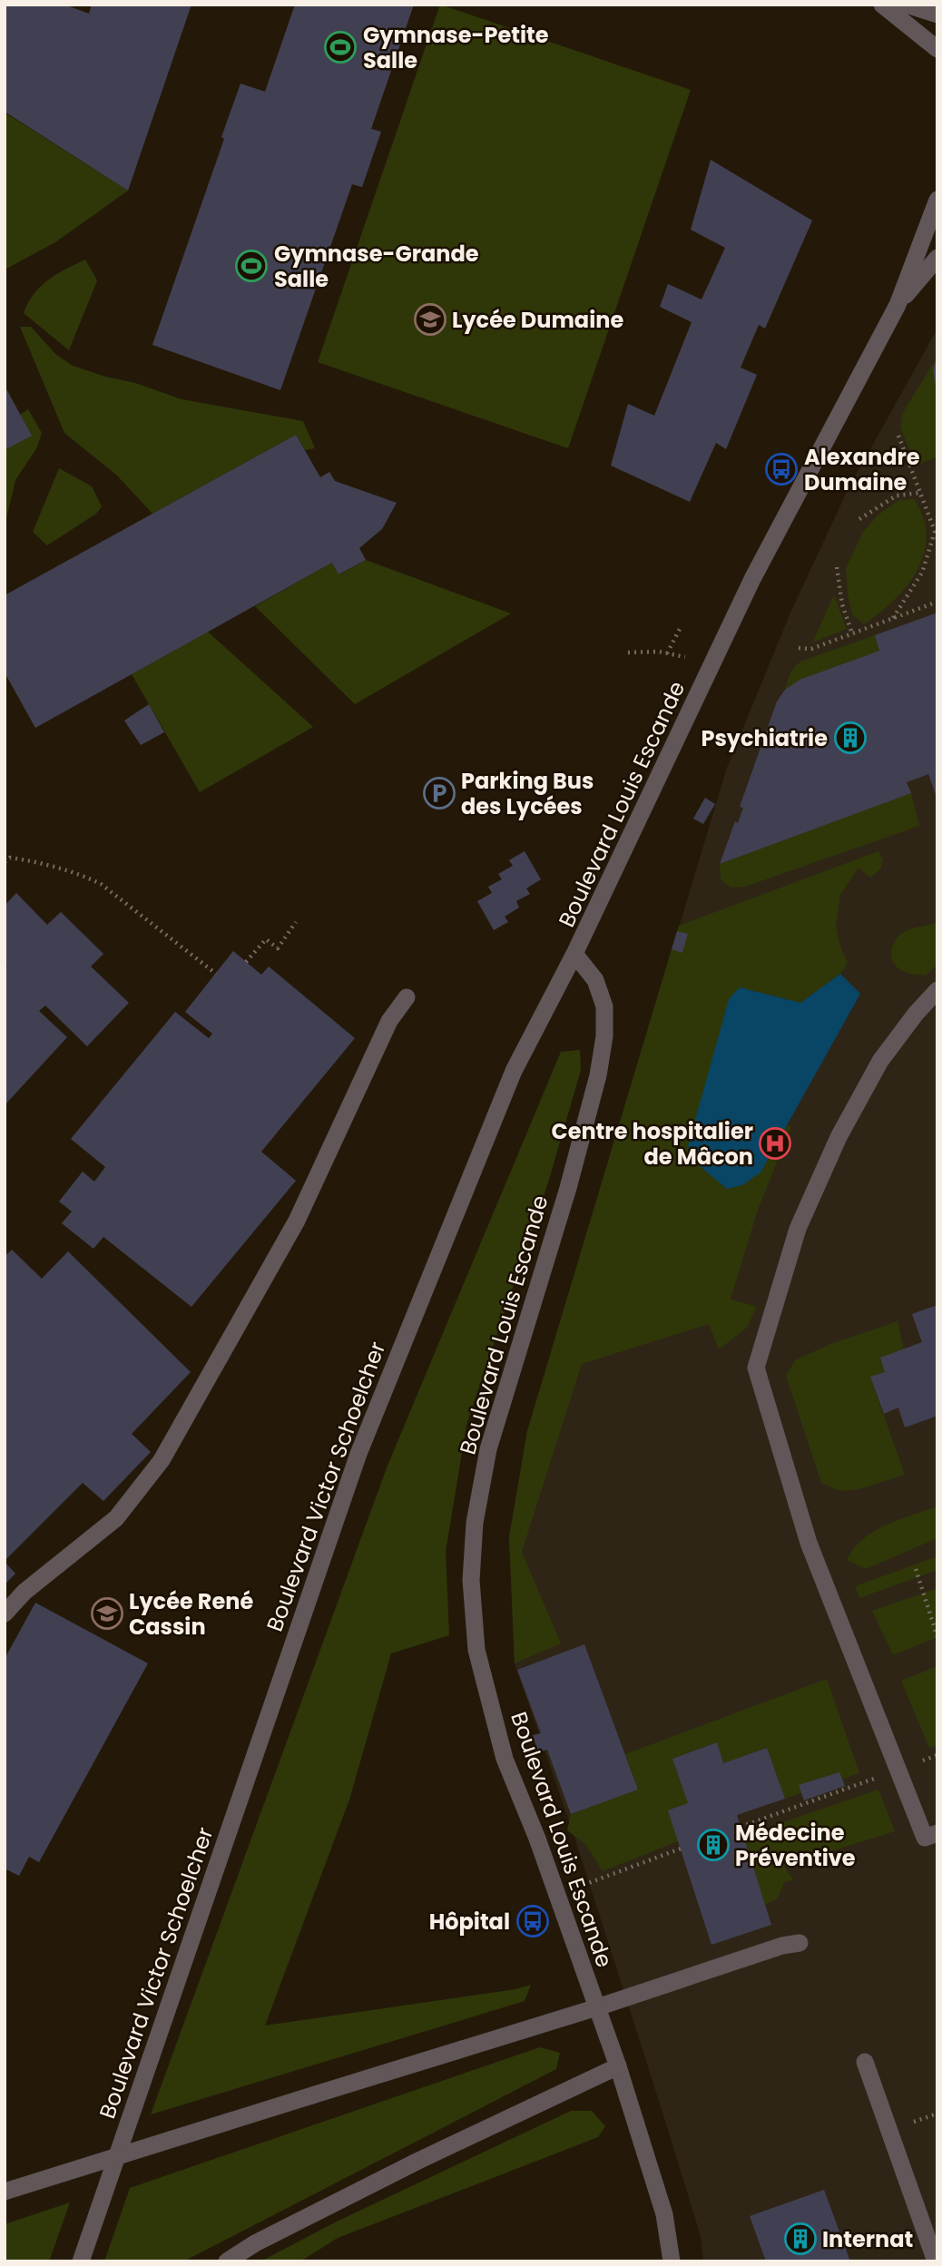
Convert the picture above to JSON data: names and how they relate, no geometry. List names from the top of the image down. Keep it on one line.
{"streets":{"street":["Boulevard Louis Escande","Boulevard Victor Schoelcher"]},"crossings":[["Boulevard Louis Escande","Boulevard Victor Schoelcher"]],"places":{"sports":["Gymnase-Petite Salle","Gymnase-Grande Salle"],"school or university":["Lycée Dumaine","Lycée René Cassin"],"bus stop":["Alexandre Dumaine","Hôpital"],"building":["Psychiatrie","Médecine Préventive","Internat"],"parking":["Parking Bus des Lycées"],"hospital":["Centre hospitalier de Mâcon"]}}
